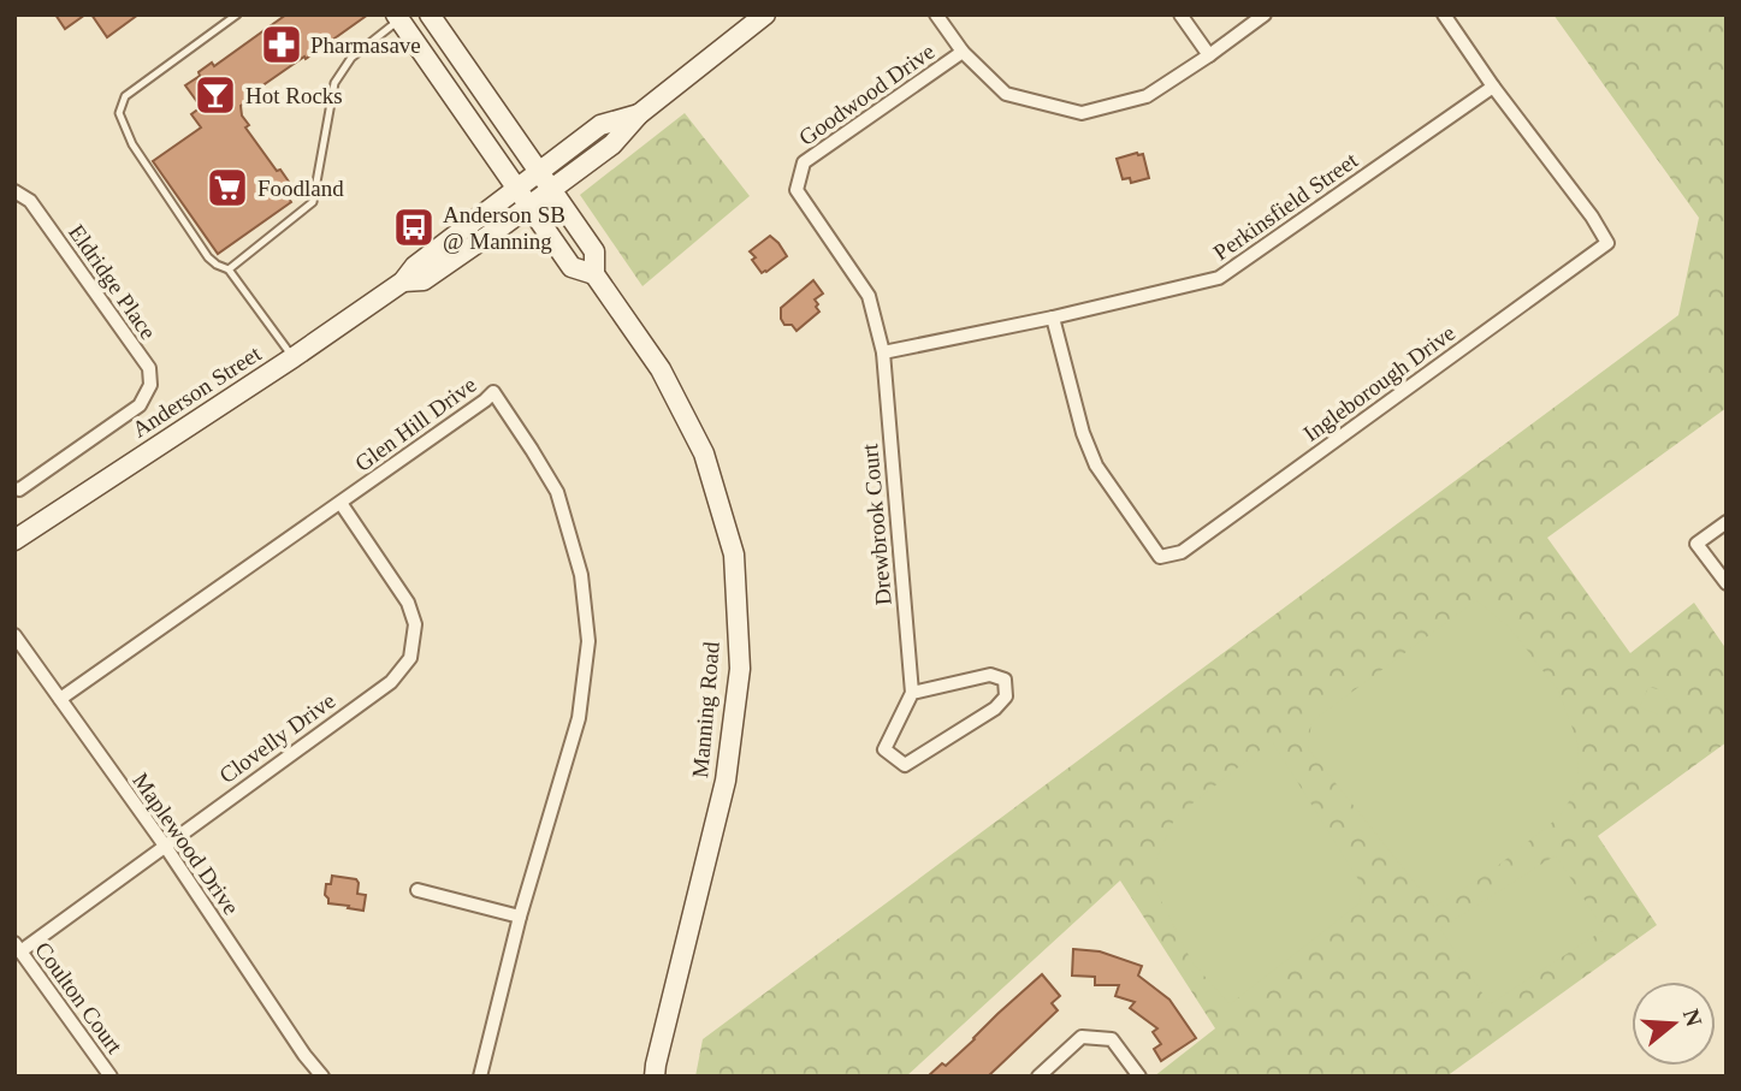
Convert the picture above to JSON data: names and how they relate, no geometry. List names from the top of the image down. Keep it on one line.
{"streets":{"main road":["Anderson Street","Manning Road"],"street":["Goodwood Drive","Perkinsfield Street","Eldridge Place","Ingleborough Drive","Glen Hill Drive","Drewbrook Court","Clovelly Drive","Maplewood Drive","Coulton Court"]},"crossings":[["Goodwood Drive","Perkinsfield Street"],["Goodwood Drive","Drewbrook Court"],["Perkinsfield Street","Ingleborough Drive"],["Perkinsfield Street","Drewbrook Court"],["Anderson Street","Manning Road"],["Glen Hill Drive","Clovelly Drive"],["Glen Hill Drive","Maplewood Drive"],["Clovelly Drive","Maplewood Drive"],["Clovelly Drive","Coulton Court"]],"places":{"pharmacy":["Pharmasave"],"bar":["Hot Rocks"],"supermarket":["Foodland"],"bus stop":["Anderson SB @ Manning"]},"north":"right"}
